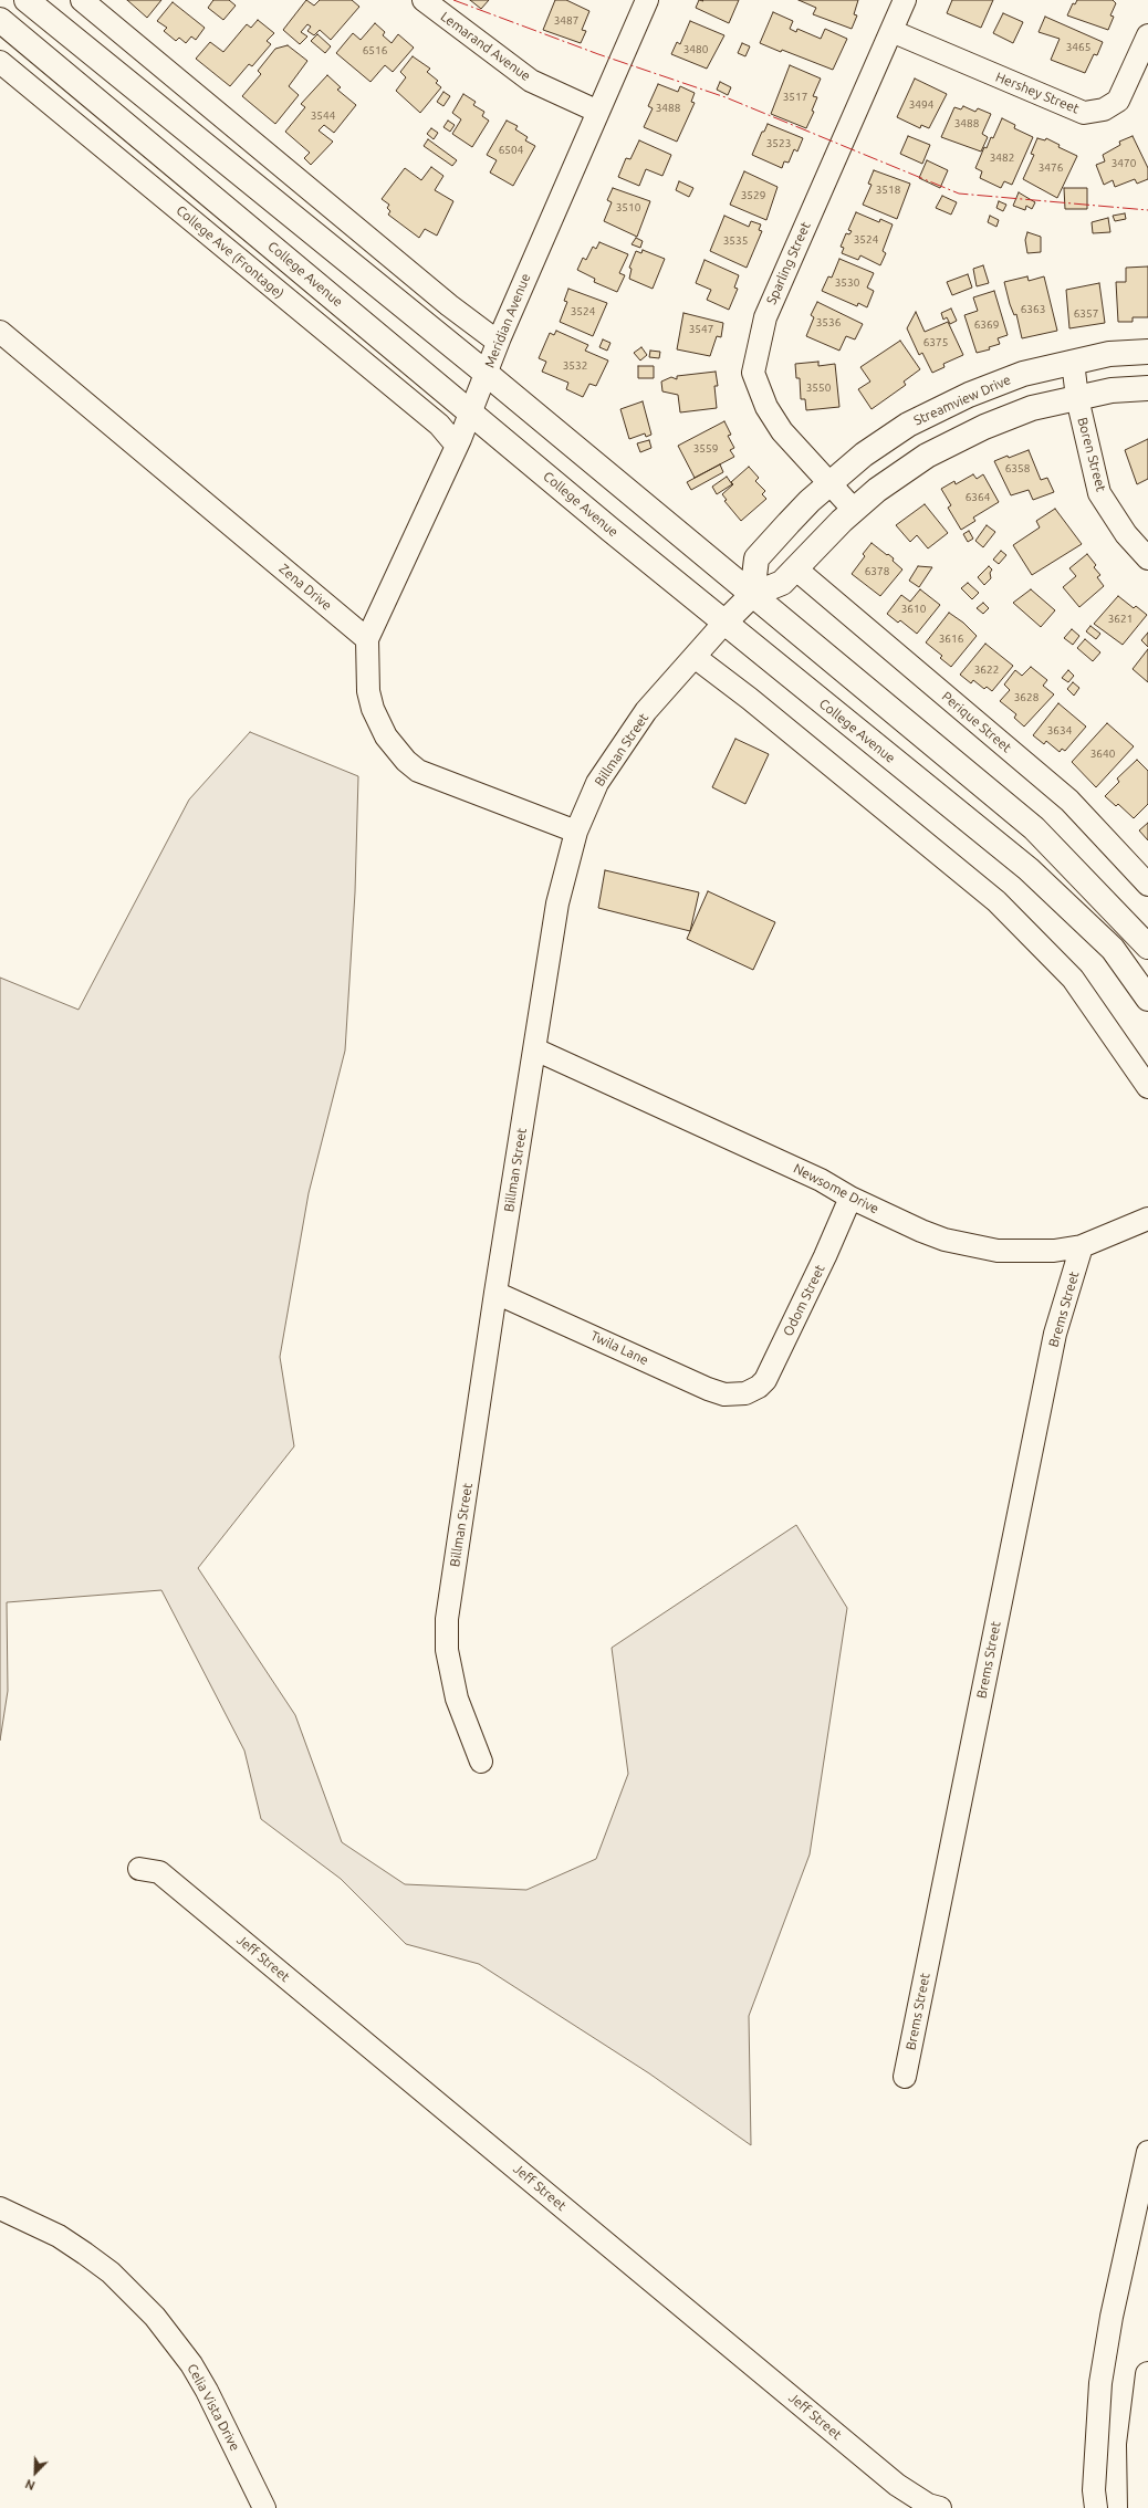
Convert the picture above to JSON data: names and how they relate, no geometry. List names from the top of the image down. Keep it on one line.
{"streets":{"main road":["College Avenue","Streamview Drive"],"street":["Lemarand Avenue","Hershey Street","College Ave (Frontage)","Sparling Street","Meridian Avenue","Boren Street","Zena Drive","Perique Street","Billman Street","Newsome Drive","Odom Street","Brems Street","Twila Lane","Jeff Street","Celia Vista Drive"]},"crossings":[["Lemarand Avenue","Meridian Avenue"],["Hershey Street","Sparling Street"],["College Ave (Frontage)","Meridian Avenue"],["Sparling Street","Streamview Drive"],["College Avenue","Meridian Avenue"],["College Avenue","Billman Street"],["Meridian Avenue","Zena Drive"],["Streamview Drive","Boren Street"],["Billman Street","Newsome Drive"],["Billman Street","Twila Lane"],["Newsome Drive","Odom Street"],["Newsome Drive","Brems Street"],["Odom Street","Twila Lane"]],"house_numbers":["3487","3465","3480","6516","3517","3494","3488","3544","3488","3523","6504","3482","3470","3476","3518","3529","3510","3524","3535","3530","6363","3524","6357","3536","6369","3547","6375","3532","3550","3559","6358","6364","6378","3610","3621","3616","3622","3628","3634","3640"],"north":"bottom left"}
